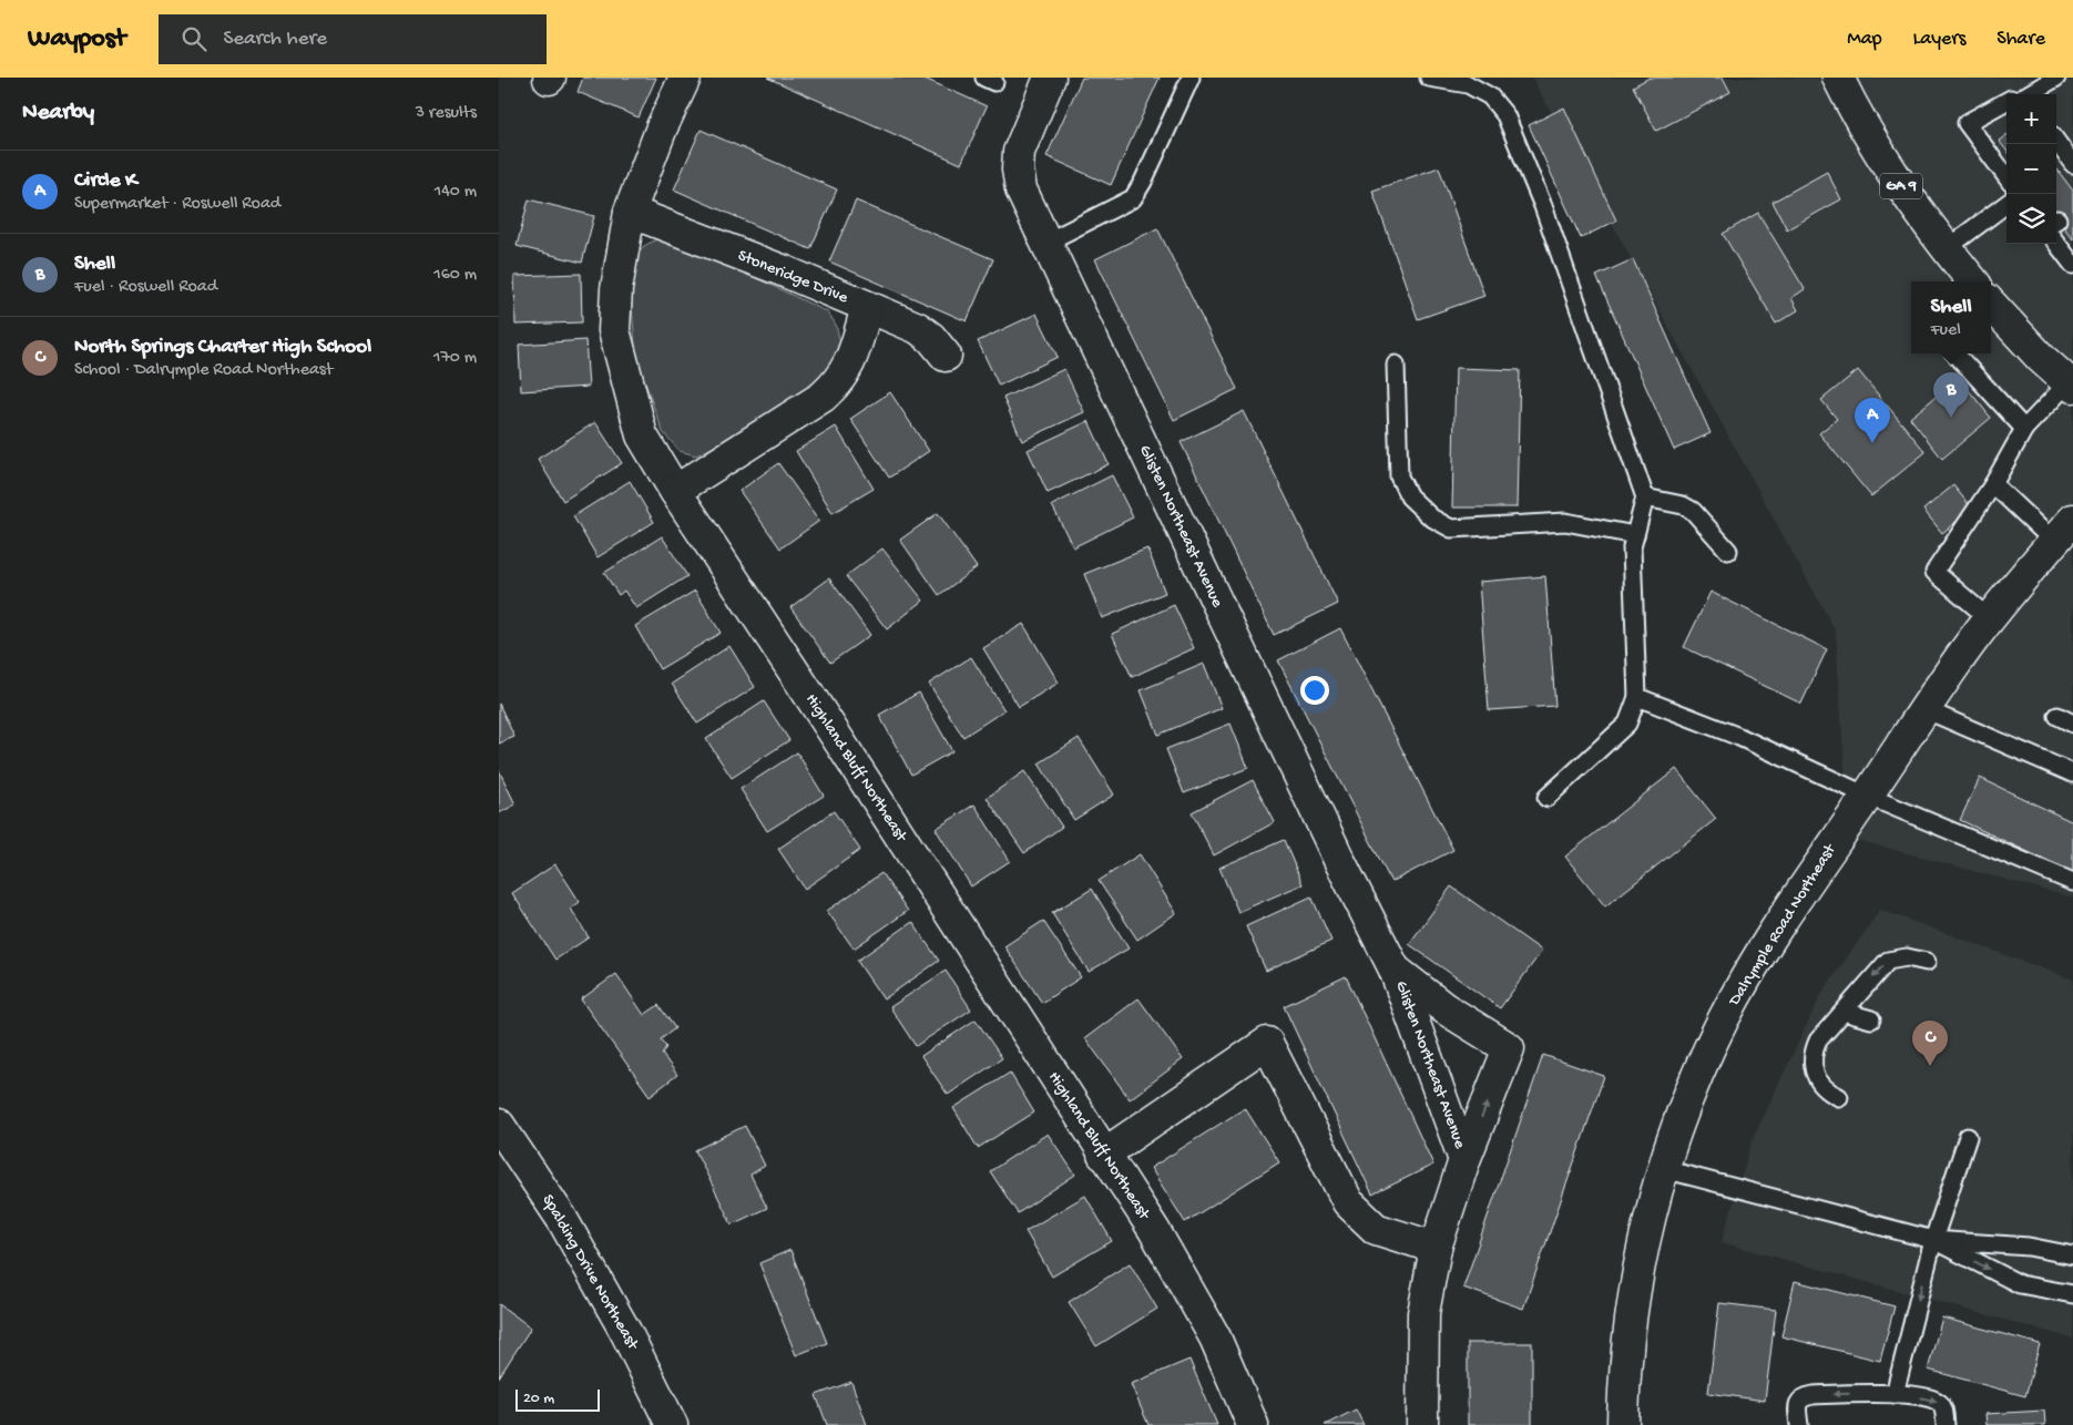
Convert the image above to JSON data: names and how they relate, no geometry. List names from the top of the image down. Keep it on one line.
{"streets":{"street":["GA 9","Stoneridge Drive","Glisten Northeast Avenue","Highland Bluff Northeast","Dalrymple Road Northeast","Spalding Drive Northeast"]},"crossings":[["Stoneridge Drive","Highland Bluff Northeast"]],"scale_bar":"20 m","page":{"header":"Waypost","search":"Search here","nav":["Map","Layers","Share"],"heading":["Nearby","3 results"],"map_buttons":["+","−"],"list":[{"mark":"A","name":"Circle K","note":"Supermarket · Roswell Road","value":"140 m"},{"mark":"B","name":"Shell","note":"Fuel · Roswell Road","value":"160 m"},{"mark":"C","name":"North Springs Charter High School","note":"School · Dalrymple Road Northeast","value":"170 m"}],"popup":["Shell","Fuel"],"pins":["B","A","C"],"scale":"20 m"}}
